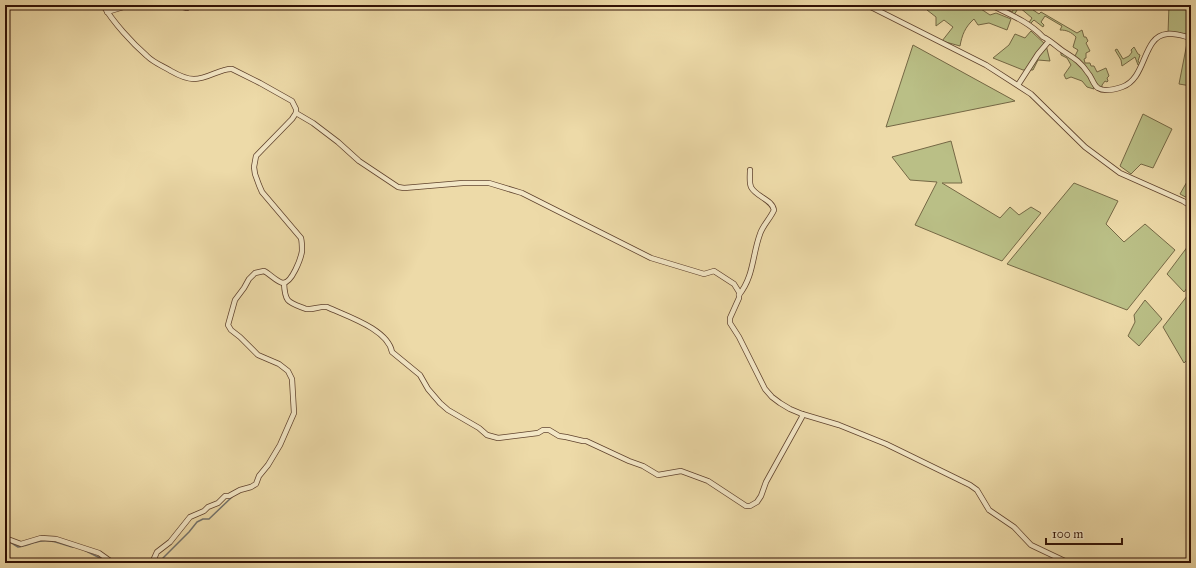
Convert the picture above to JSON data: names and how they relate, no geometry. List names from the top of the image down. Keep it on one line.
{"scale_bar":"100 m"}
